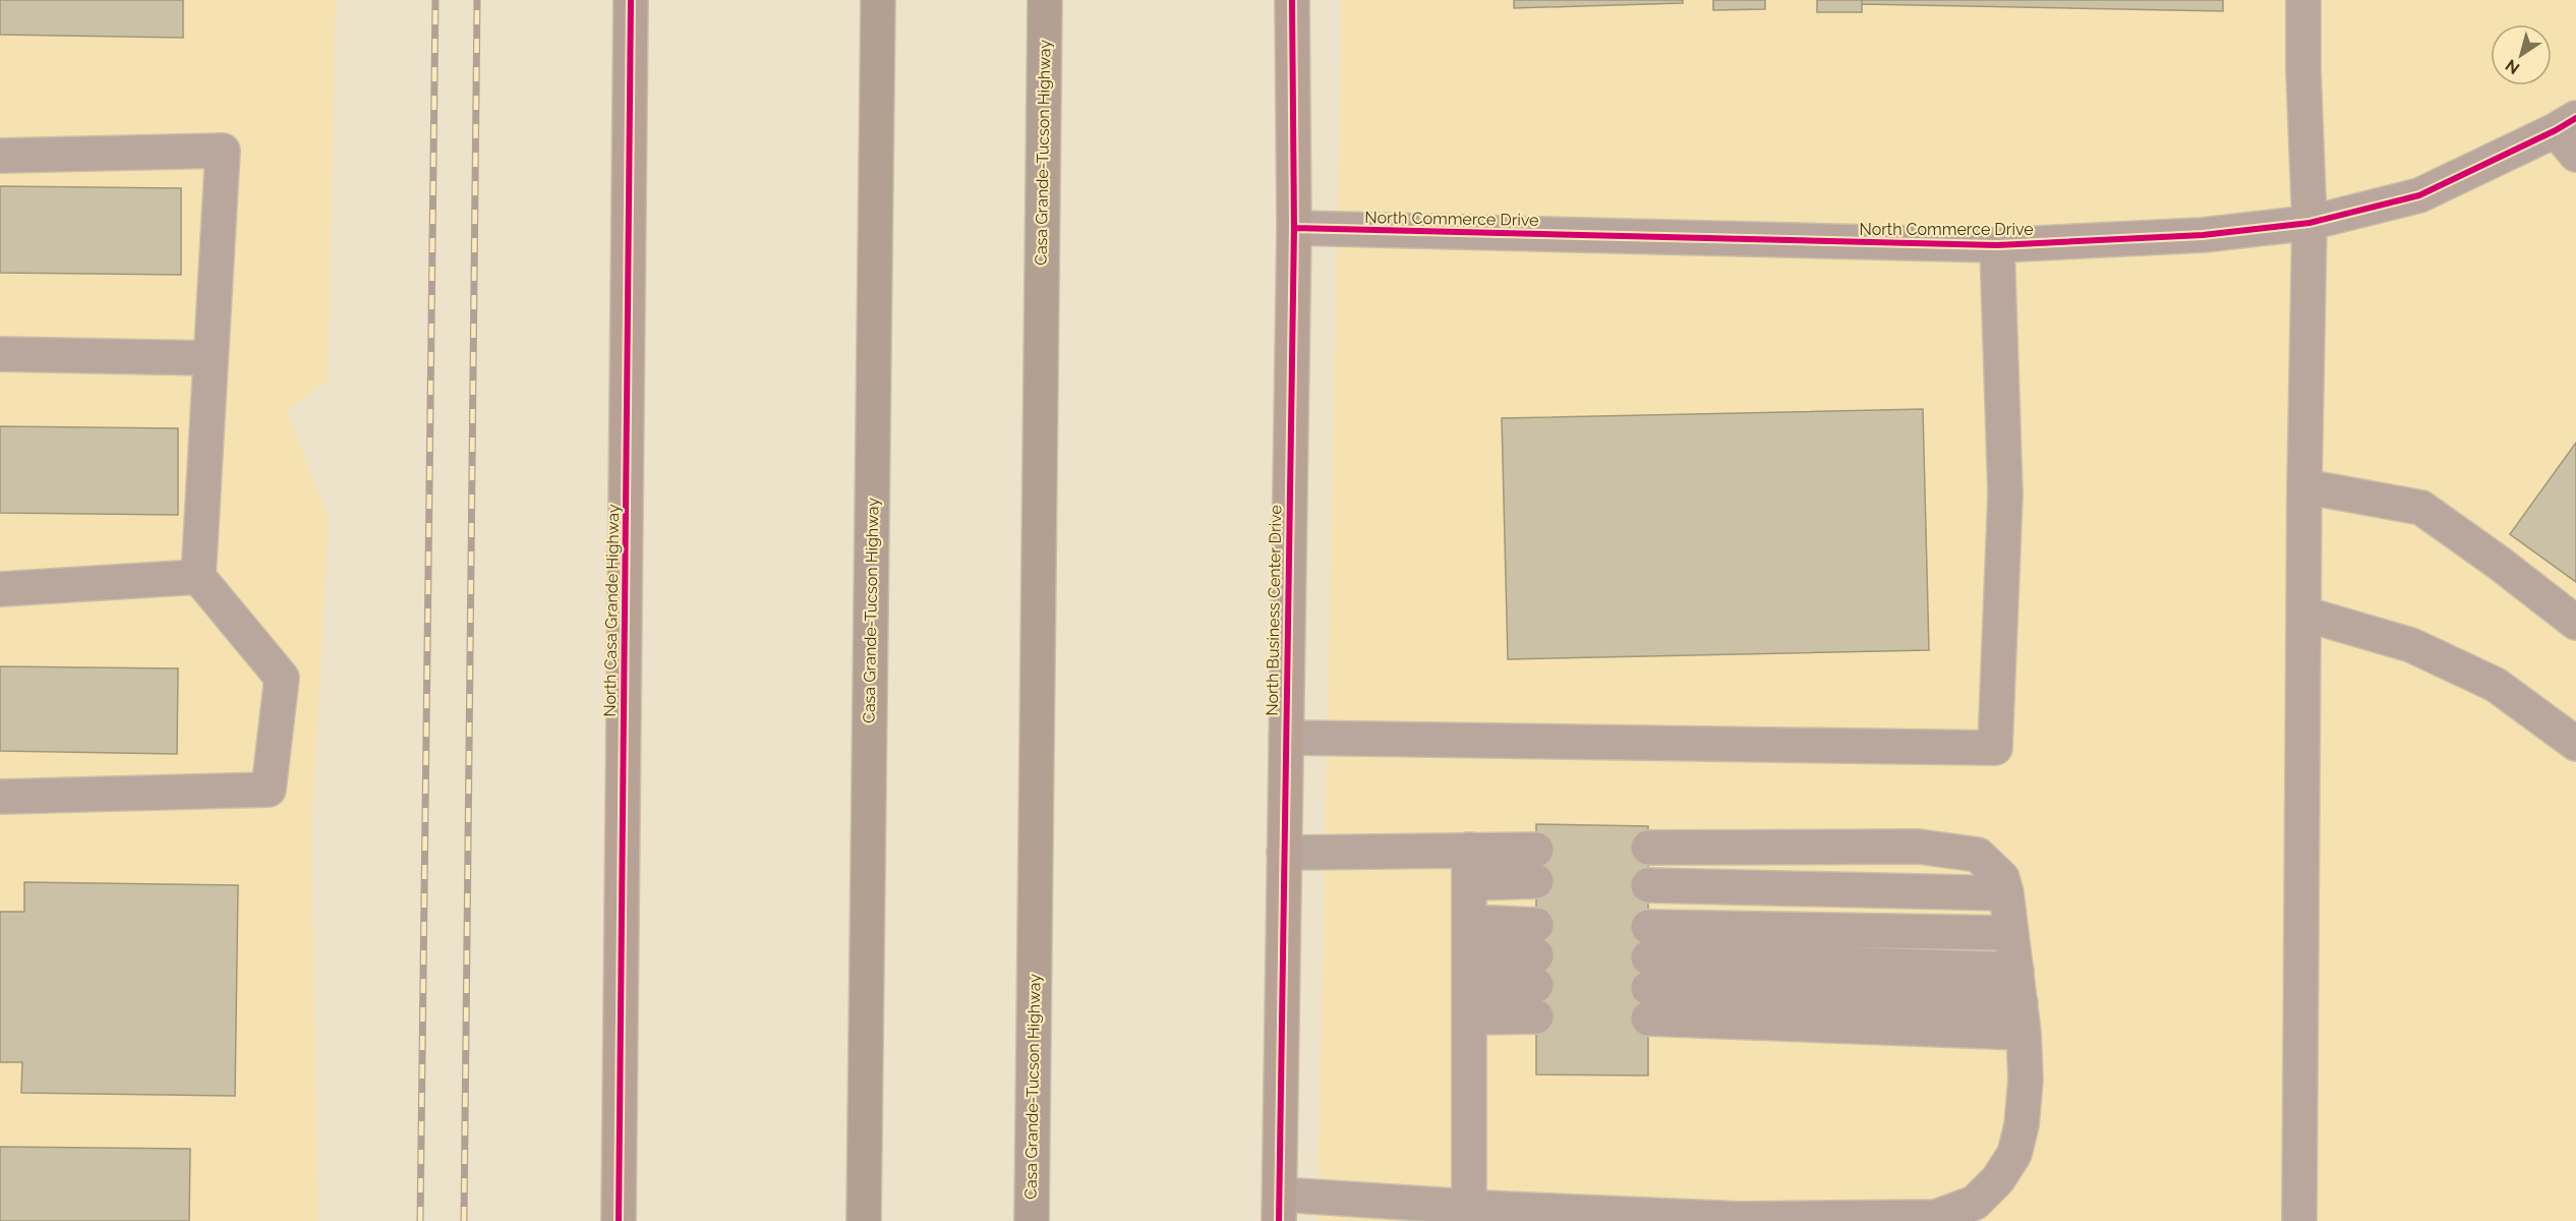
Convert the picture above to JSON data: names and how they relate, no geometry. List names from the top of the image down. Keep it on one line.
{"streets":{"highway":["Casa Grande-Tucson Highway"],"main road":["North Casa Grande Highway","North Business Center Drive"],"street":["North Commerce Drive"]},"crossings":[["North Commerce Drive","North Business Center Drive"]],"north":"bottom left"}
